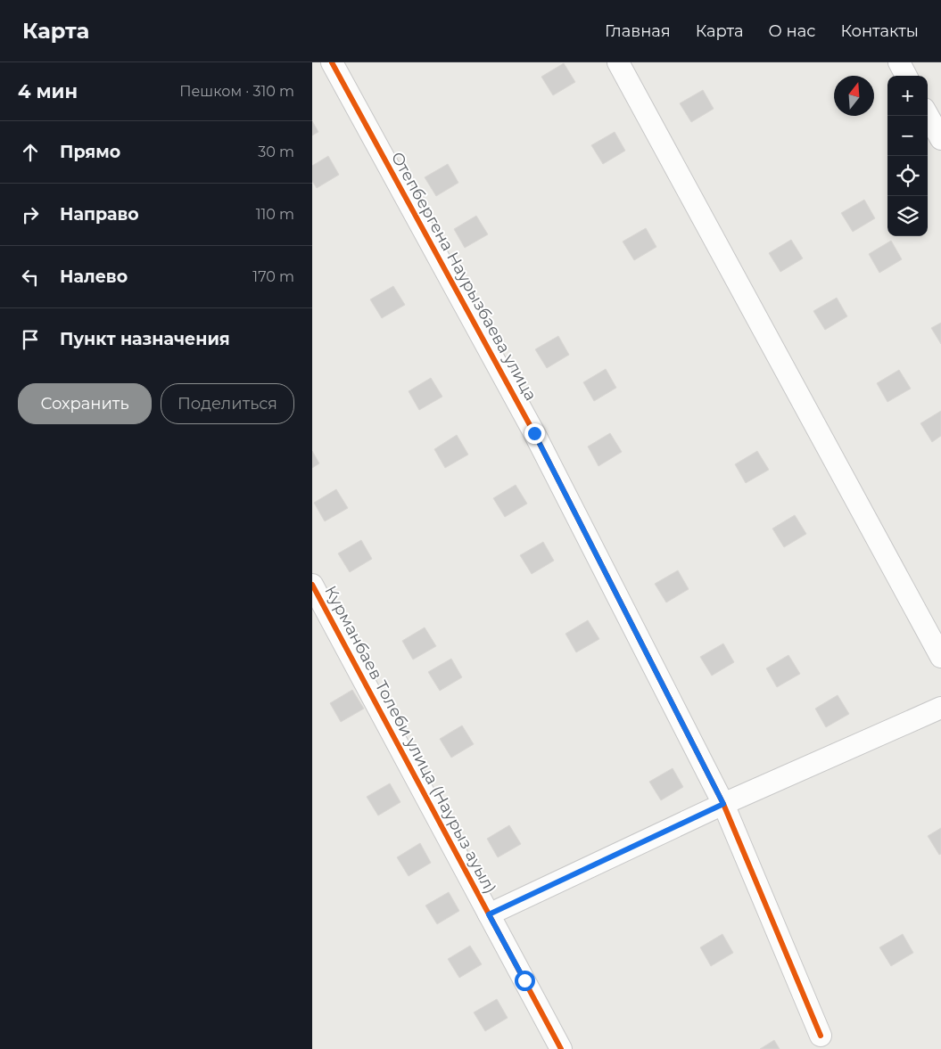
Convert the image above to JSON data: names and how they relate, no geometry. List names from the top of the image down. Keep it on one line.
{"streets":{"street":["Отепбергена Наурызбаева улица","Курманбаев Толеби улица (Наурыз ауыл)"]},"north":"top","page":{"header":"Карта","nav":["Главная","Карта","О нас","Контакты"],"heading":["4 мин","Пешком · 310 m"],"map_buttons":["+","−"],"list":[["Прямо","30 m"],["Направо","110 m"],["Налево","170 m"],"Пункт назначения"],"buttons":["Сохранить","Поделиться"]}}
